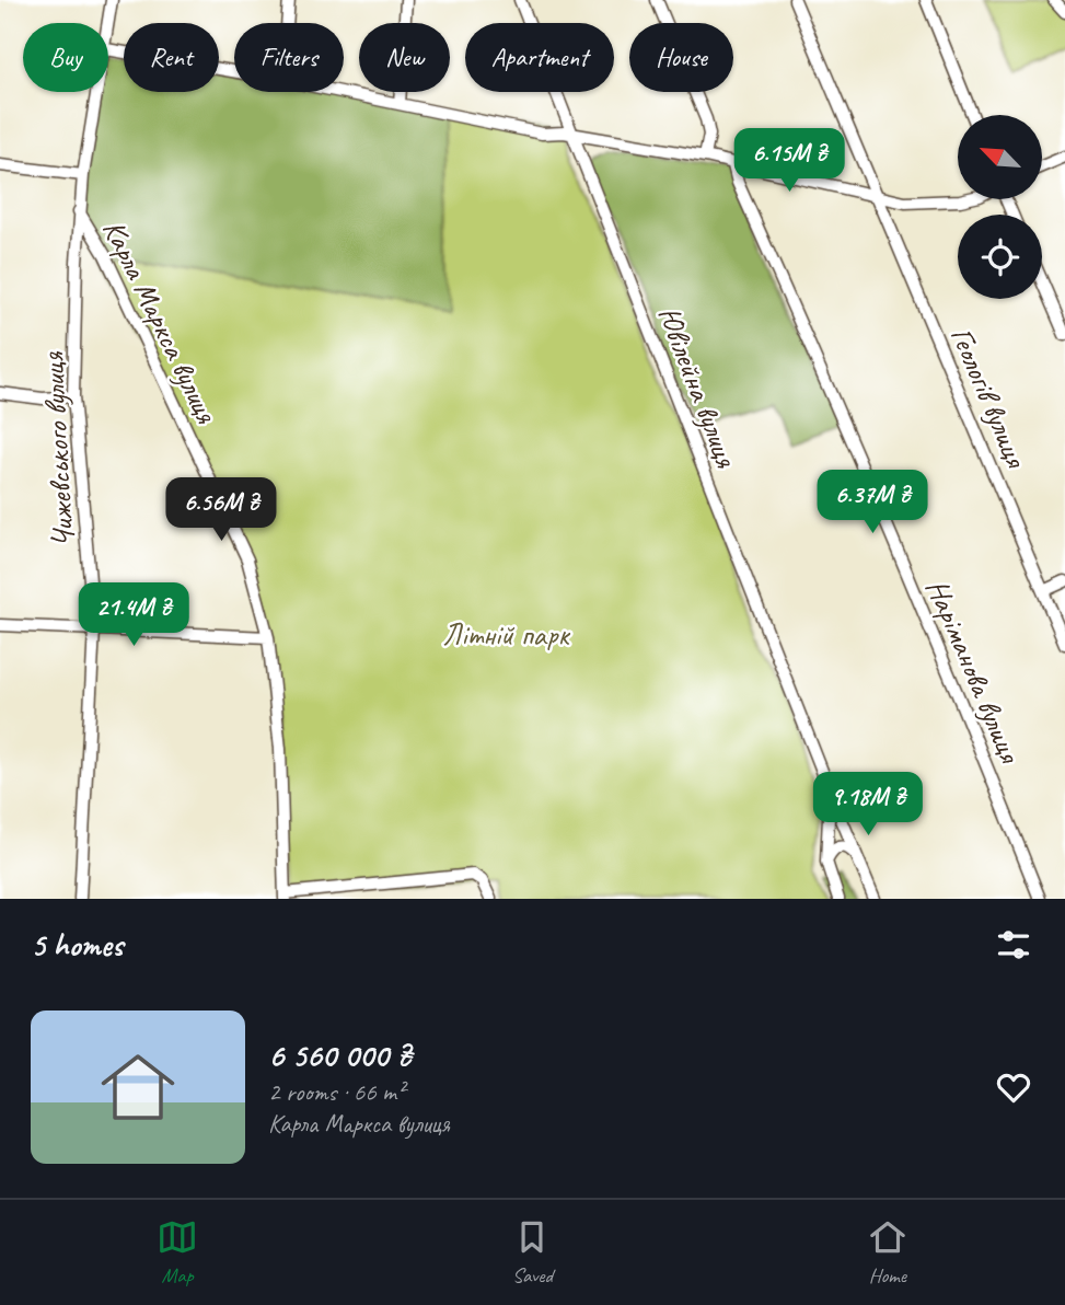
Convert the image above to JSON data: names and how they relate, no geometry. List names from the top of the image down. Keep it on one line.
{"streets":{"street":["Карла Маркса вулиця","Ювілейна вулиця","Геологів вулиця","Чижевського вулиця","Наріманова вулиця"]},"crossings":[["Карла Маркса вулиця","Чижевського вулиця"]],"parks":["Літній парк"],"north":"top left","page":{"chip":["Buy","Rent","Filters","New","Apartment","House"],"price":["6.15M ₴","6.37M ₴","6.56M ₴","21.4M ₴","9.18M ₴"],"heading":"5 homes","list":[{"name":"6 560 000 ₴","note":"2 rooms · 66 m² · Карла Маркса вулиця"}],"tabs":["Map","Saved","Home"]}}
